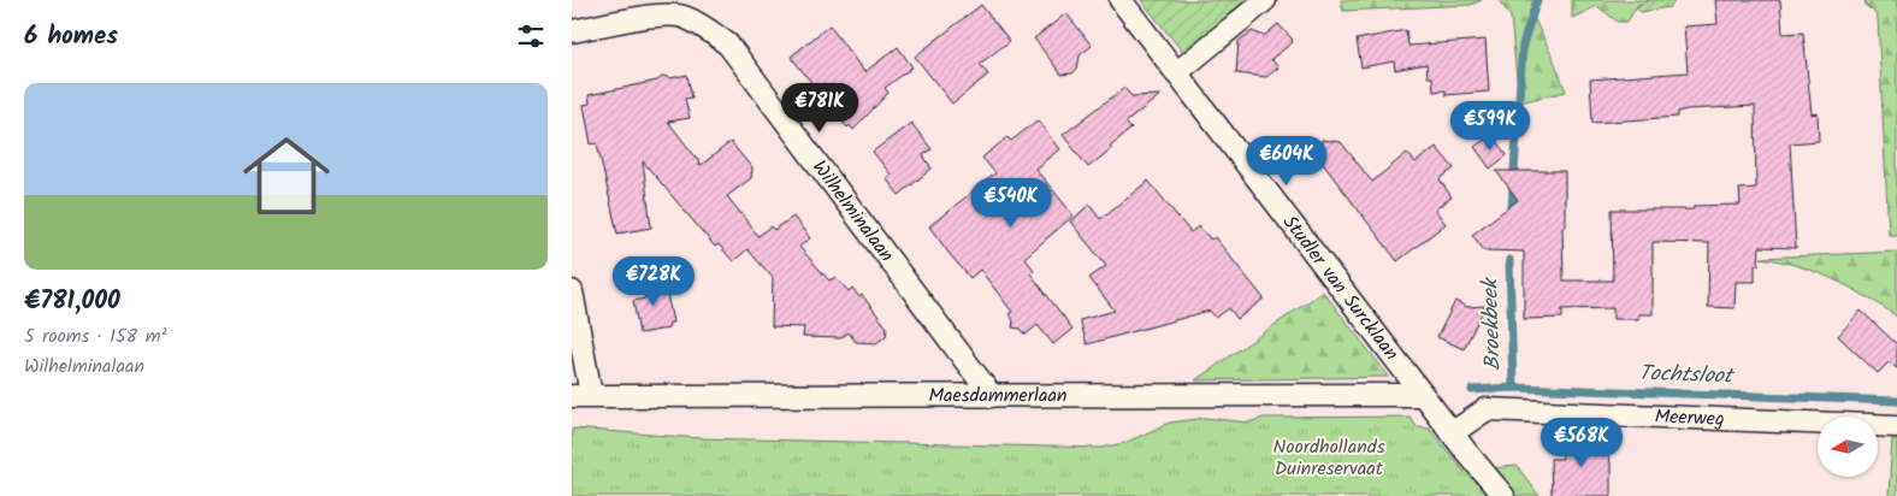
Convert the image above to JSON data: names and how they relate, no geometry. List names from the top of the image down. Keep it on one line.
{"streets":{"street":["Wilhelminalaan","Studler van Surcklaan","Maesdammerlaan","Meerweg"]},"crossings":[["Wilhelminalaan","Maesdammerlaan"],["Studler van Surcklaan","Maesdammerlaan"],["Studler van Surcklaan","Meerweg"]],"water":["Broekbeek","Tochtsloot"],"parks":["Noordhollands Duinreservaat"],"north":"left","page":{"heading":"6 homes","list":[{"name":"€781,000","note":"5 rooms · 158 m² · Wilhelminalaan"}],"price":["€781K","€599K","€604K","€540K","€728K","€568K"]}}
